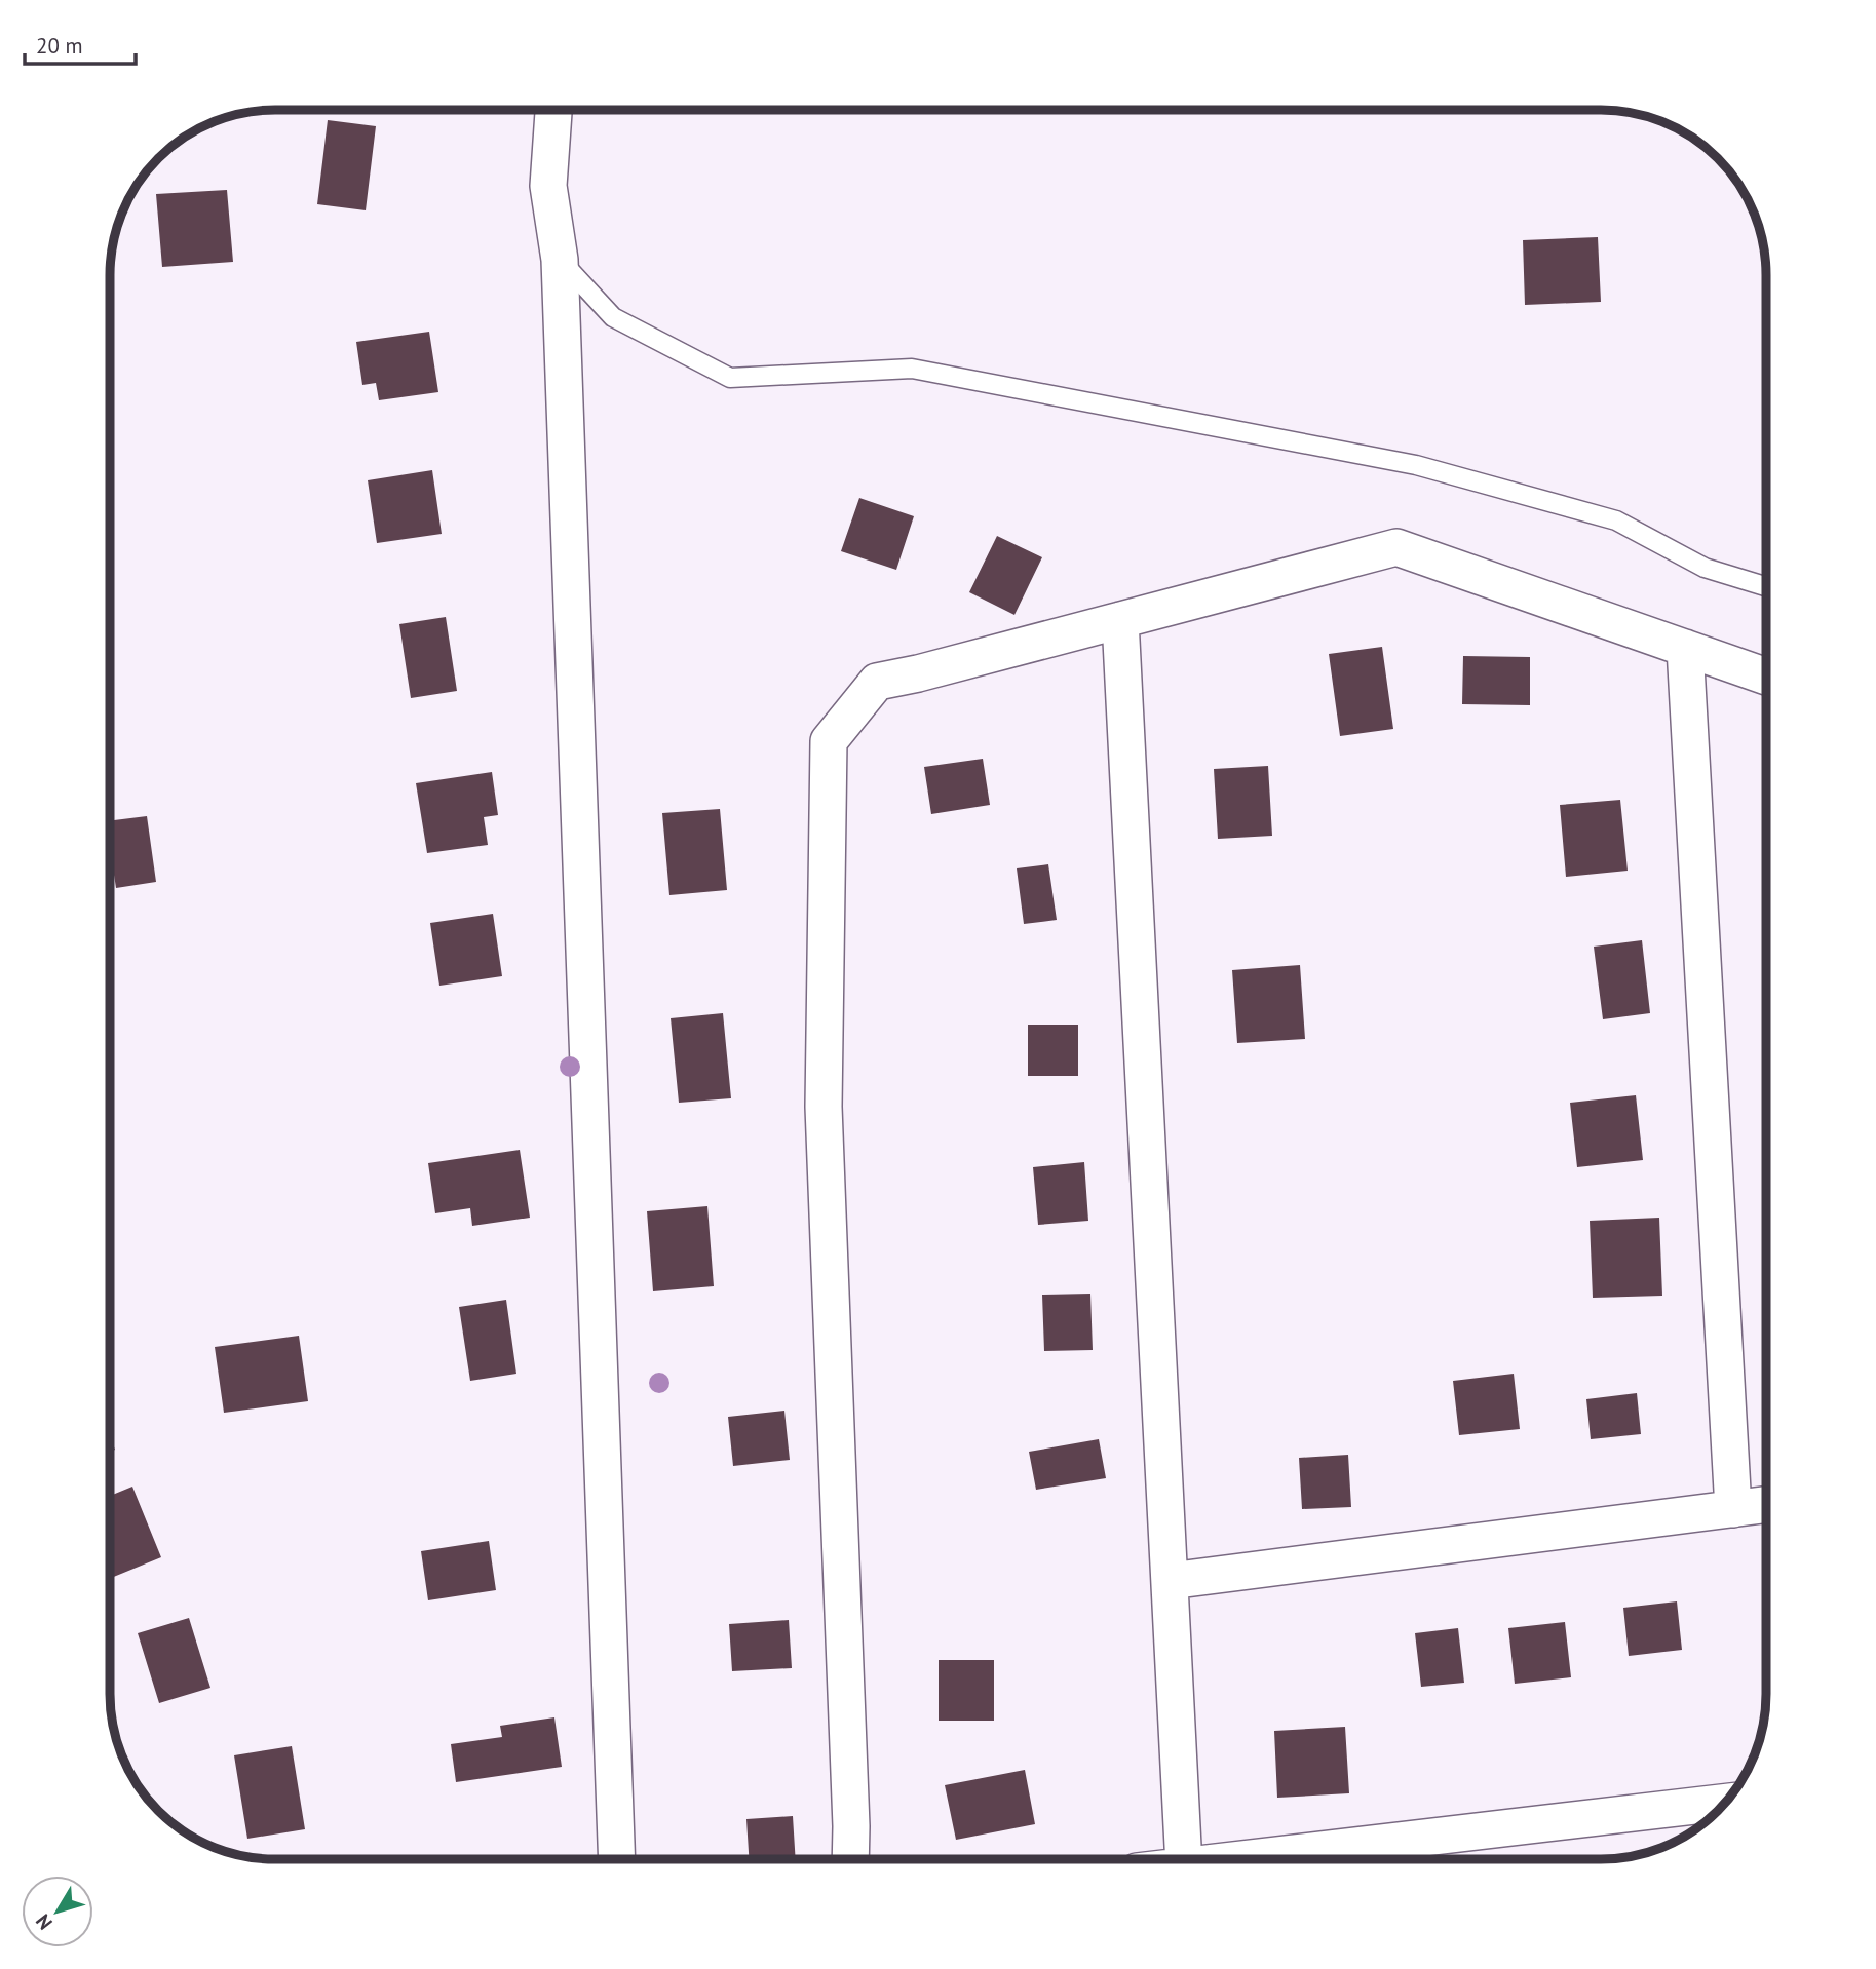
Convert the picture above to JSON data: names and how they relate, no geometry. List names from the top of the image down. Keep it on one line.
{"scale_bar":"20 m","north":"bottom left"}
